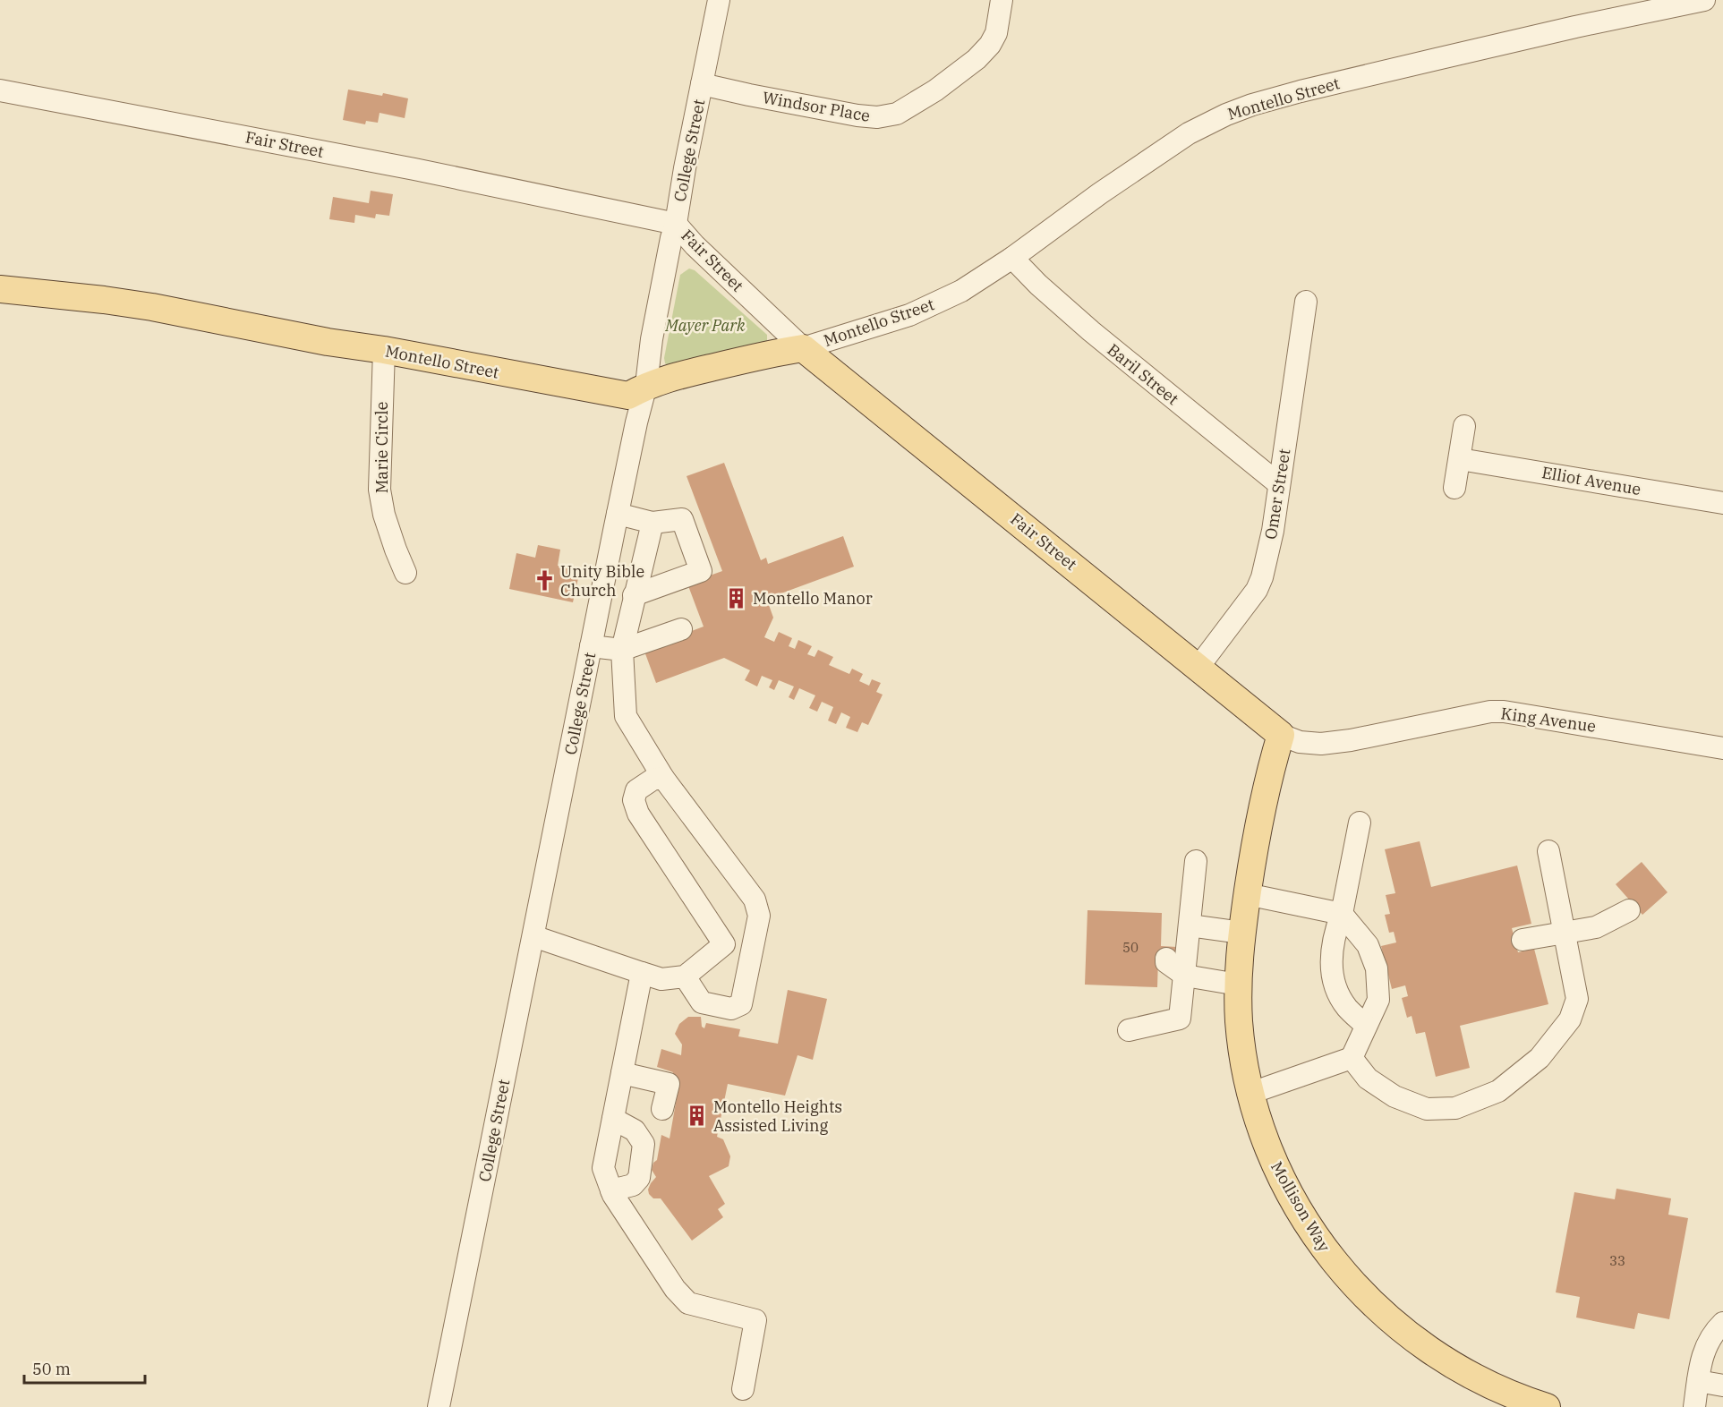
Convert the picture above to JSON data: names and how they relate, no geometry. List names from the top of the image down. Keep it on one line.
{"streets":{"main road":["Montello Street","Fair Street","Mollison Way"],"street":["Windsor Place","College Street","Baril Street","Marie Circle","Elliot Avenue","Omer Street","King Avenue"]},"crossings":[["Montello Street","Fair Street"],["Montello Street","College Street"],["Montello Street","Baril Street"],["Montello Street","Marie Circle"],["Windsor Place","College Street"],["Fair Street","College Street"],["Fair Street","Omer Street"],["Fair Street","King Avenue"],["Fair Street","Mollison Way"],["Baril Street","Omer Street"],["King Avenue","Mollison Way"]],"parks":["Mayer Park"],"places":{"church":["Unity Bible Church"],"building":["Montello Manor","Montello Heights Assisted Living"]},"house_numbers":["50","33"],"scale_bar":"50 m"}
